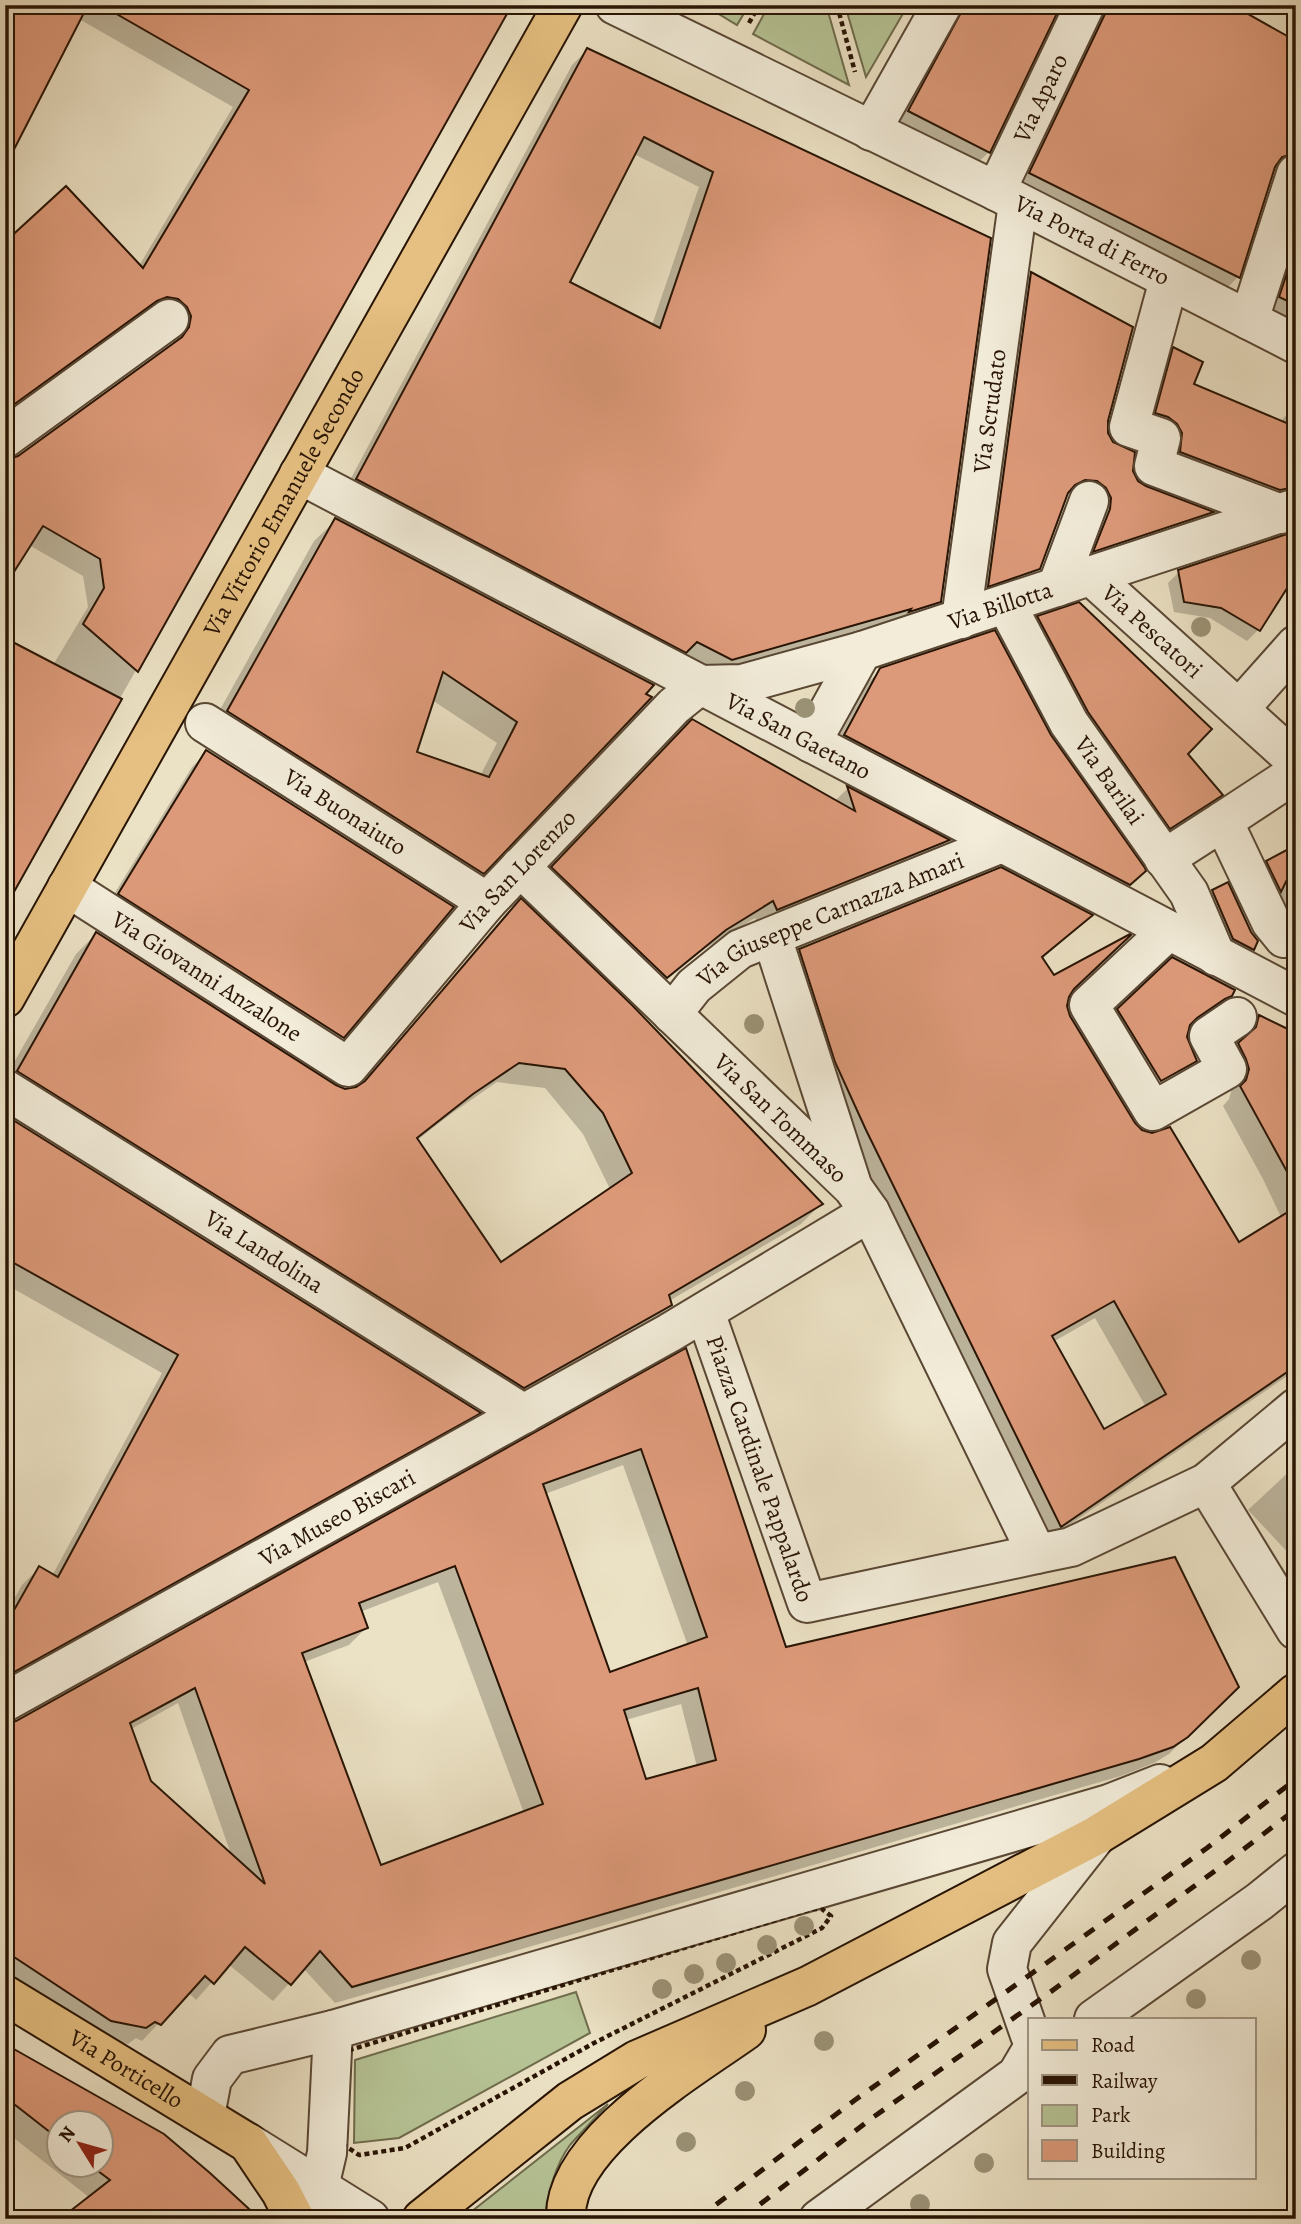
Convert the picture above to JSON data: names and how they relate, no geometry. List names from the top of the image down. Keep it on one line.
{"streets":{"main road":["Via Vittorio Emanuele Secondo","Via Porticello"],"street":["Via Aparo","Via Porta di Ferro","Via Scrudato","Via Billotta","Via Pescatori","Via San Gaetano","Via Barilai","Via Buonaiuto","Via San Lorenzo","Via Giuseppe Carnazza Amari","Via Giovanni Anzalone","Via San Tommaso","Via Landolina","Piazza Cardinale Pappalardo","Via Museo Biscari"]},"crossings":[["Via Aparo","Via Porta di Ferro"],["Via Aparo","Via Scrudato"],["Via Porta di Ferro","Via Scrudato"],["Via Scrudato","Via Billotta"],["Via Vittorio Emanuele Secondo","Via San Gaetano"],["Via Vittorio Emanuele Secondo","Via Giovanni Anzalone"],["Via Billotta","Via Pescatori"],["Via Billotta","Via San Gaetano"],["Via Billotta","Via Barilai"],["Via Billotta","Via San Lorenzo"],["Via San Gaetano","Via Barilai"],["Via San Gaetano","Via San Lorenzo"],["Via San Gaetano","Via Giuseppe Carnazza Amari"],["Via Buonaiuto","Via San Lorenzo"],["Via San Lorenzo","Via Giovanni Anzalone"],["Via San Lorenzo","Via San Tommaso"],["Via Giuseppe Carnazza Amari","Via San Tommaso"],["Via San Tommaso","Piazza Cardinale Pappalardo"],["Via Landolina","Via Museo Biscari"],["Piazza Cardinale Pappalardo","Via Museo Biscari"]],"legend":["Road","Railway","Park","Building"],"north":"top left"}
